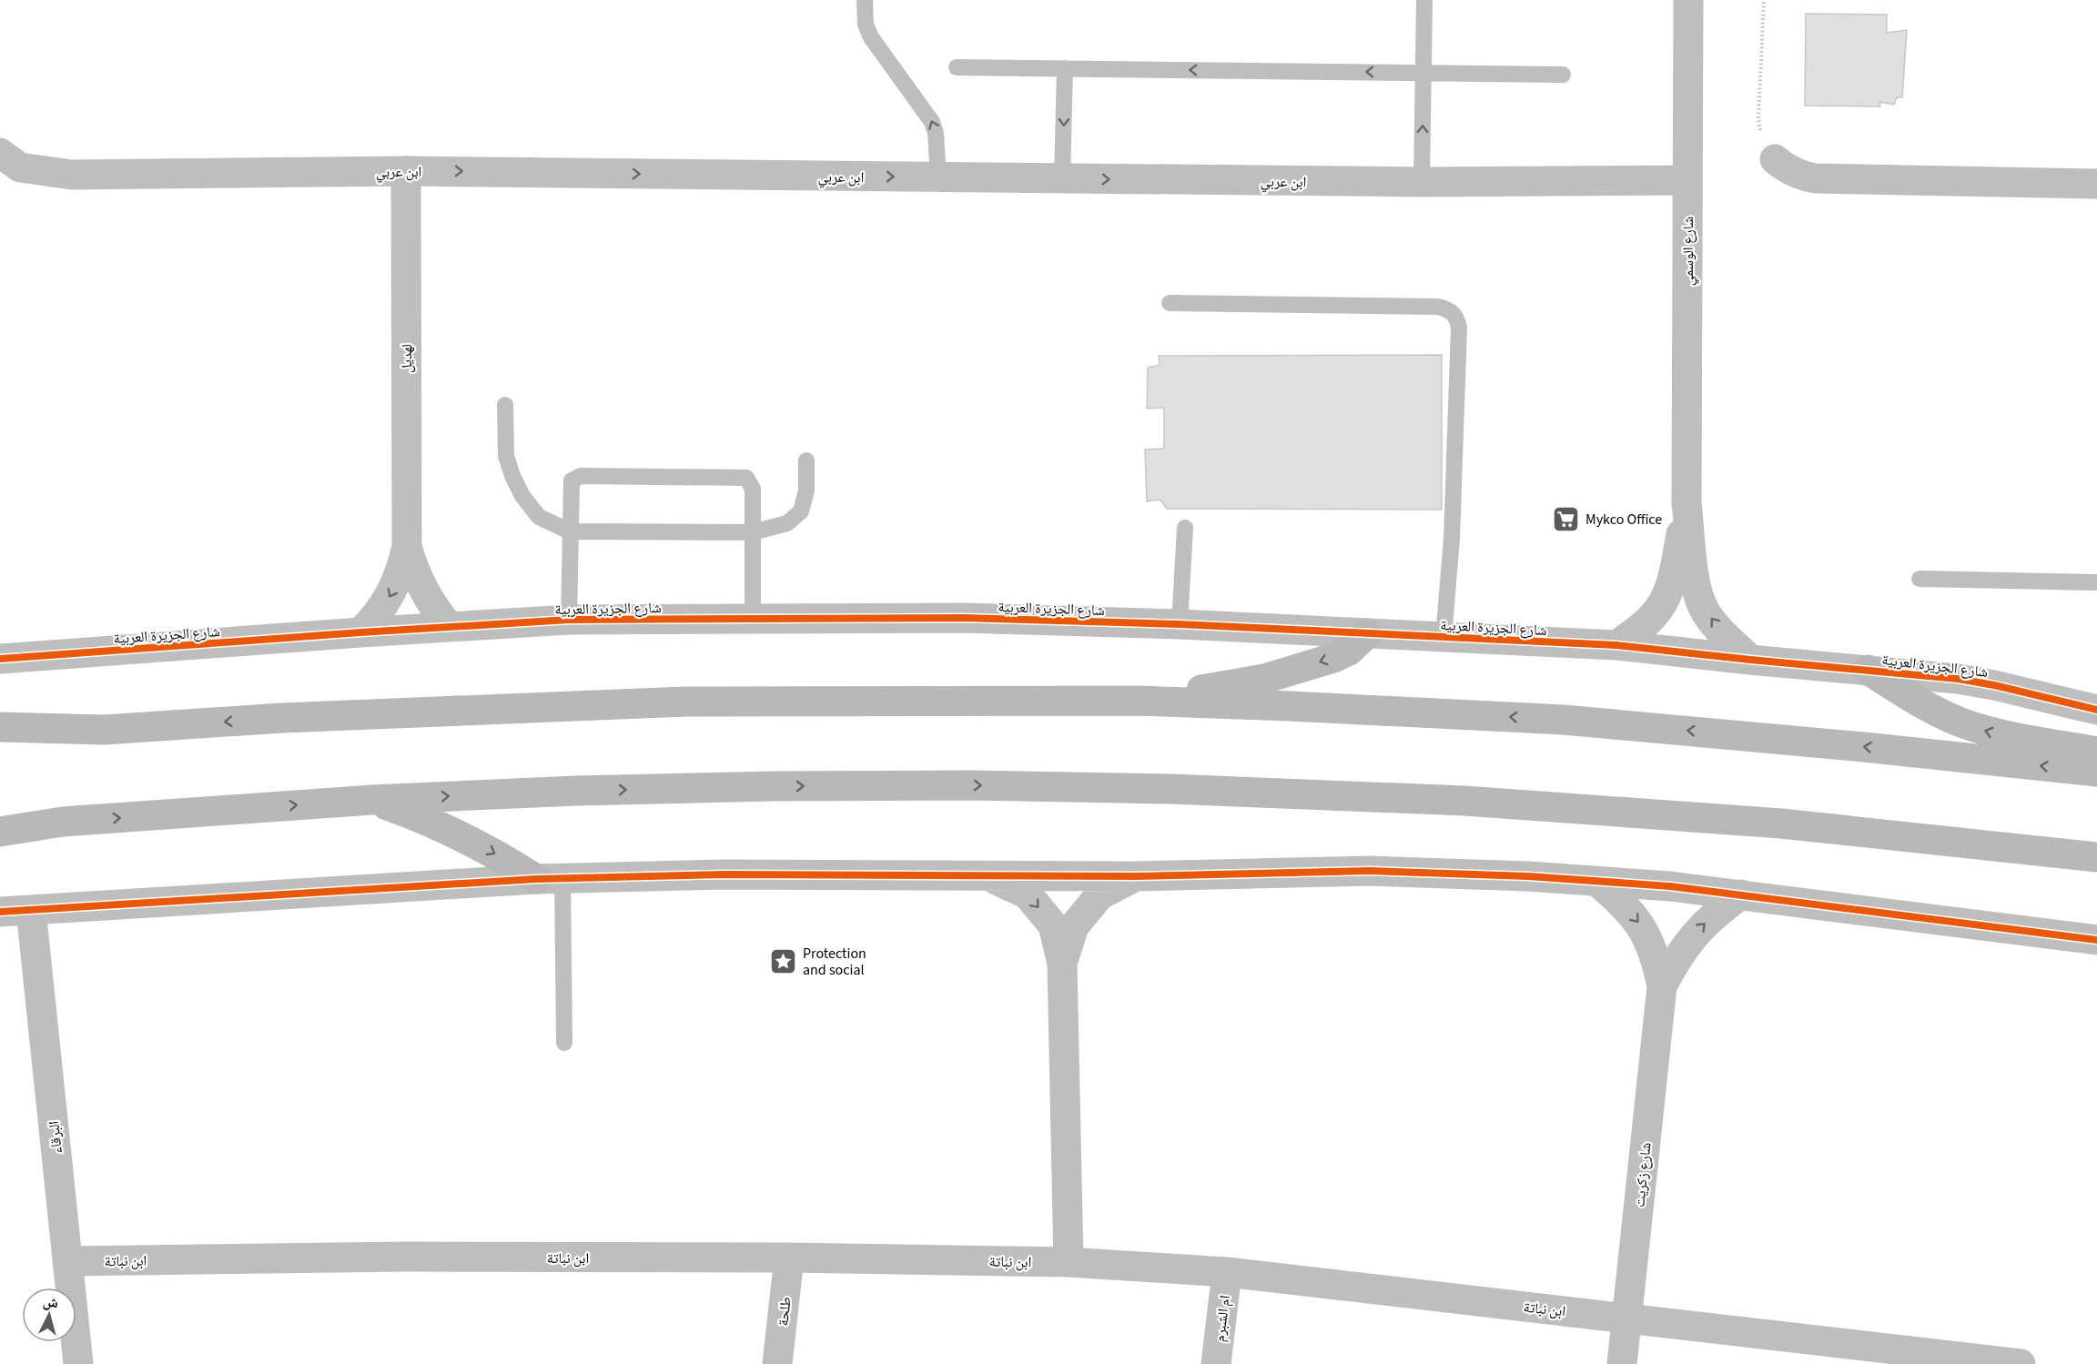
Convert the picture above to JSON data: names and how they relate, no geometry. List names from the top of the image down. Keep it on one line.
{"streets":{"street":["ابن عربي","شارع الوسمي","لهديل","شارع الجزيرة العربية","البرقاء","شارع زكريت","ابن نباتة","طلحة","ام الشبرم"]},"crossings":[["ابن عربي","شارع الوسمي"],["ابن عربي","لهديل"],["شارع الوسمي","شارع الجزيرة العربية"],["لهديل","شارع الجزيرة العربية"],["البرقاء","ابن نباتة"],["شارع زكريت","ابن نباتة"],["ابن نباتة","طلحة"],["ابن نباتة","ام الشبرم"]],"one_way":["ابن عربي"],"places":{"supermarket":["Mykco Office"],"place":["Protection and social"]},"north":"top"}
